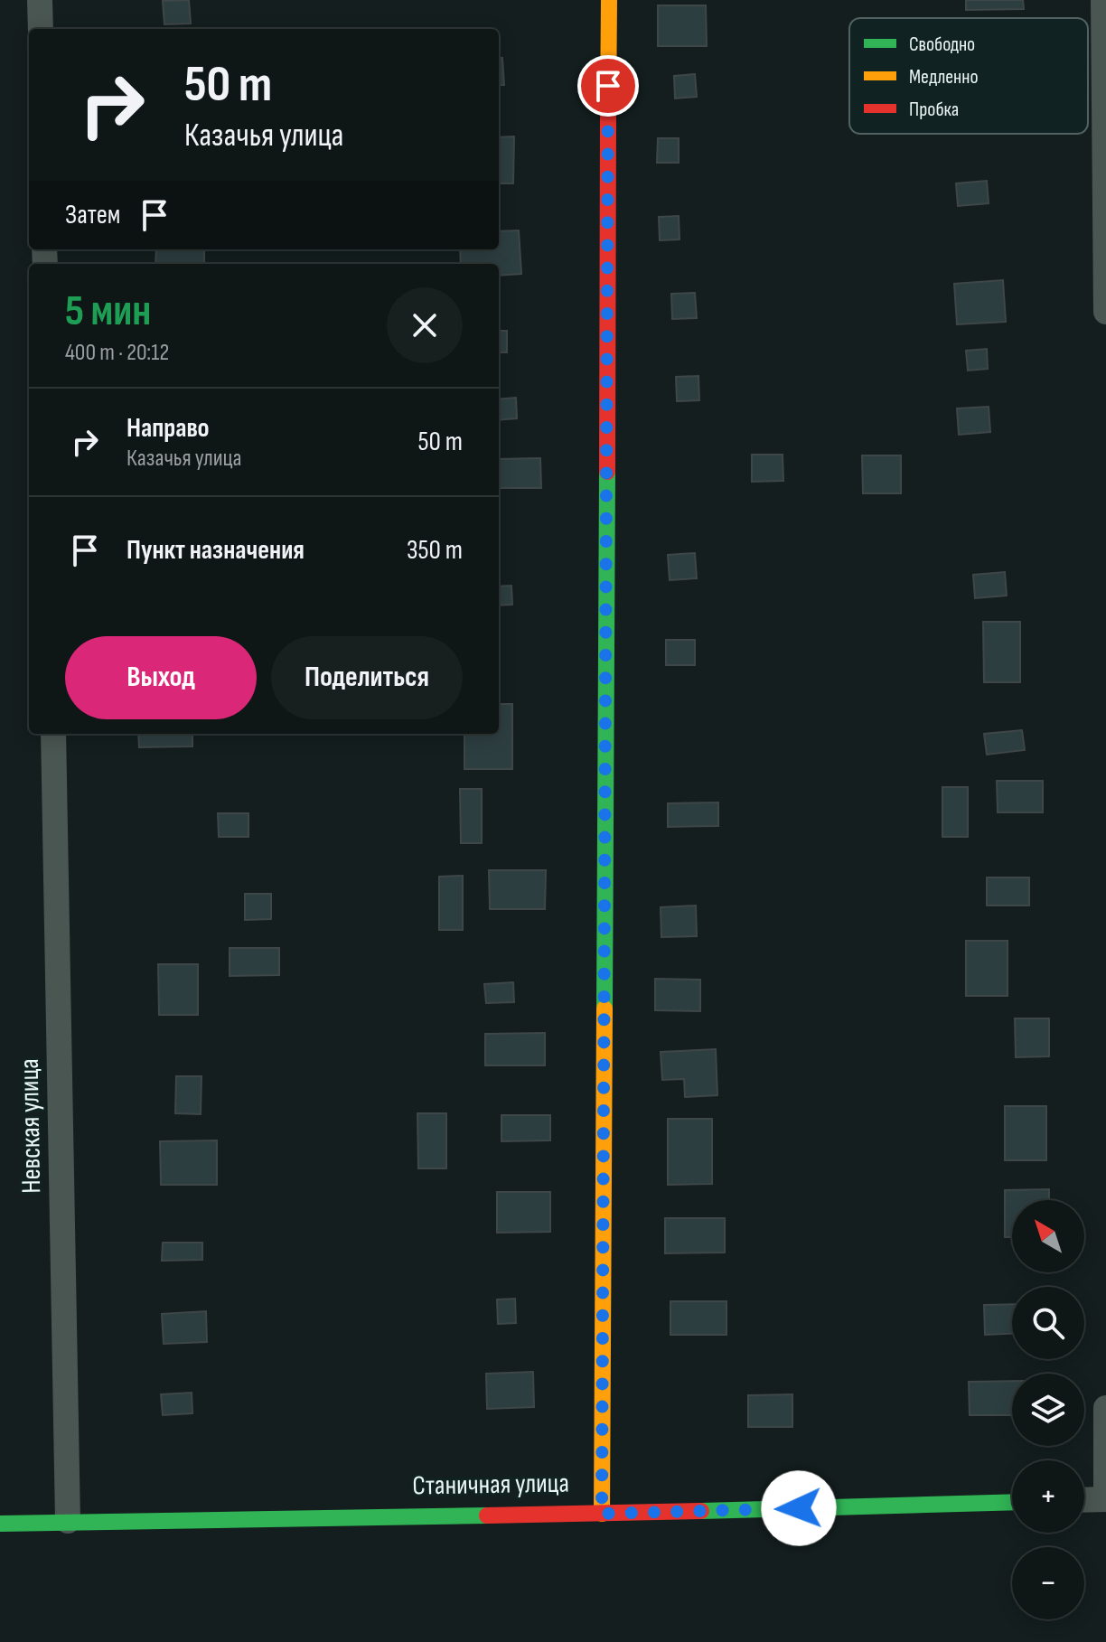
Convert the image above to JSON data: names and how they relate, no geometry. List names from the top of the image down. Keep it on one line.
{"streets":{"street":["Невская улица","Станичная улица"]},"crossings":[["Невская улица","Станичная улица"]],"legend":["Свободно","Медленно","Пробка"],"north":"top left","page":{"turn":["50 m","Казачья улица"],"then":"Затем","heading":["5 мин","400 m · 20:12"],"list":[{"name":"Направо","note":"Казачья улица","value":"50 m"},{"name":"Пункт назначения","value":"350 m"}],"buttons":["Выход","Поделиться"],"map_buttons":["+","−"]}}
